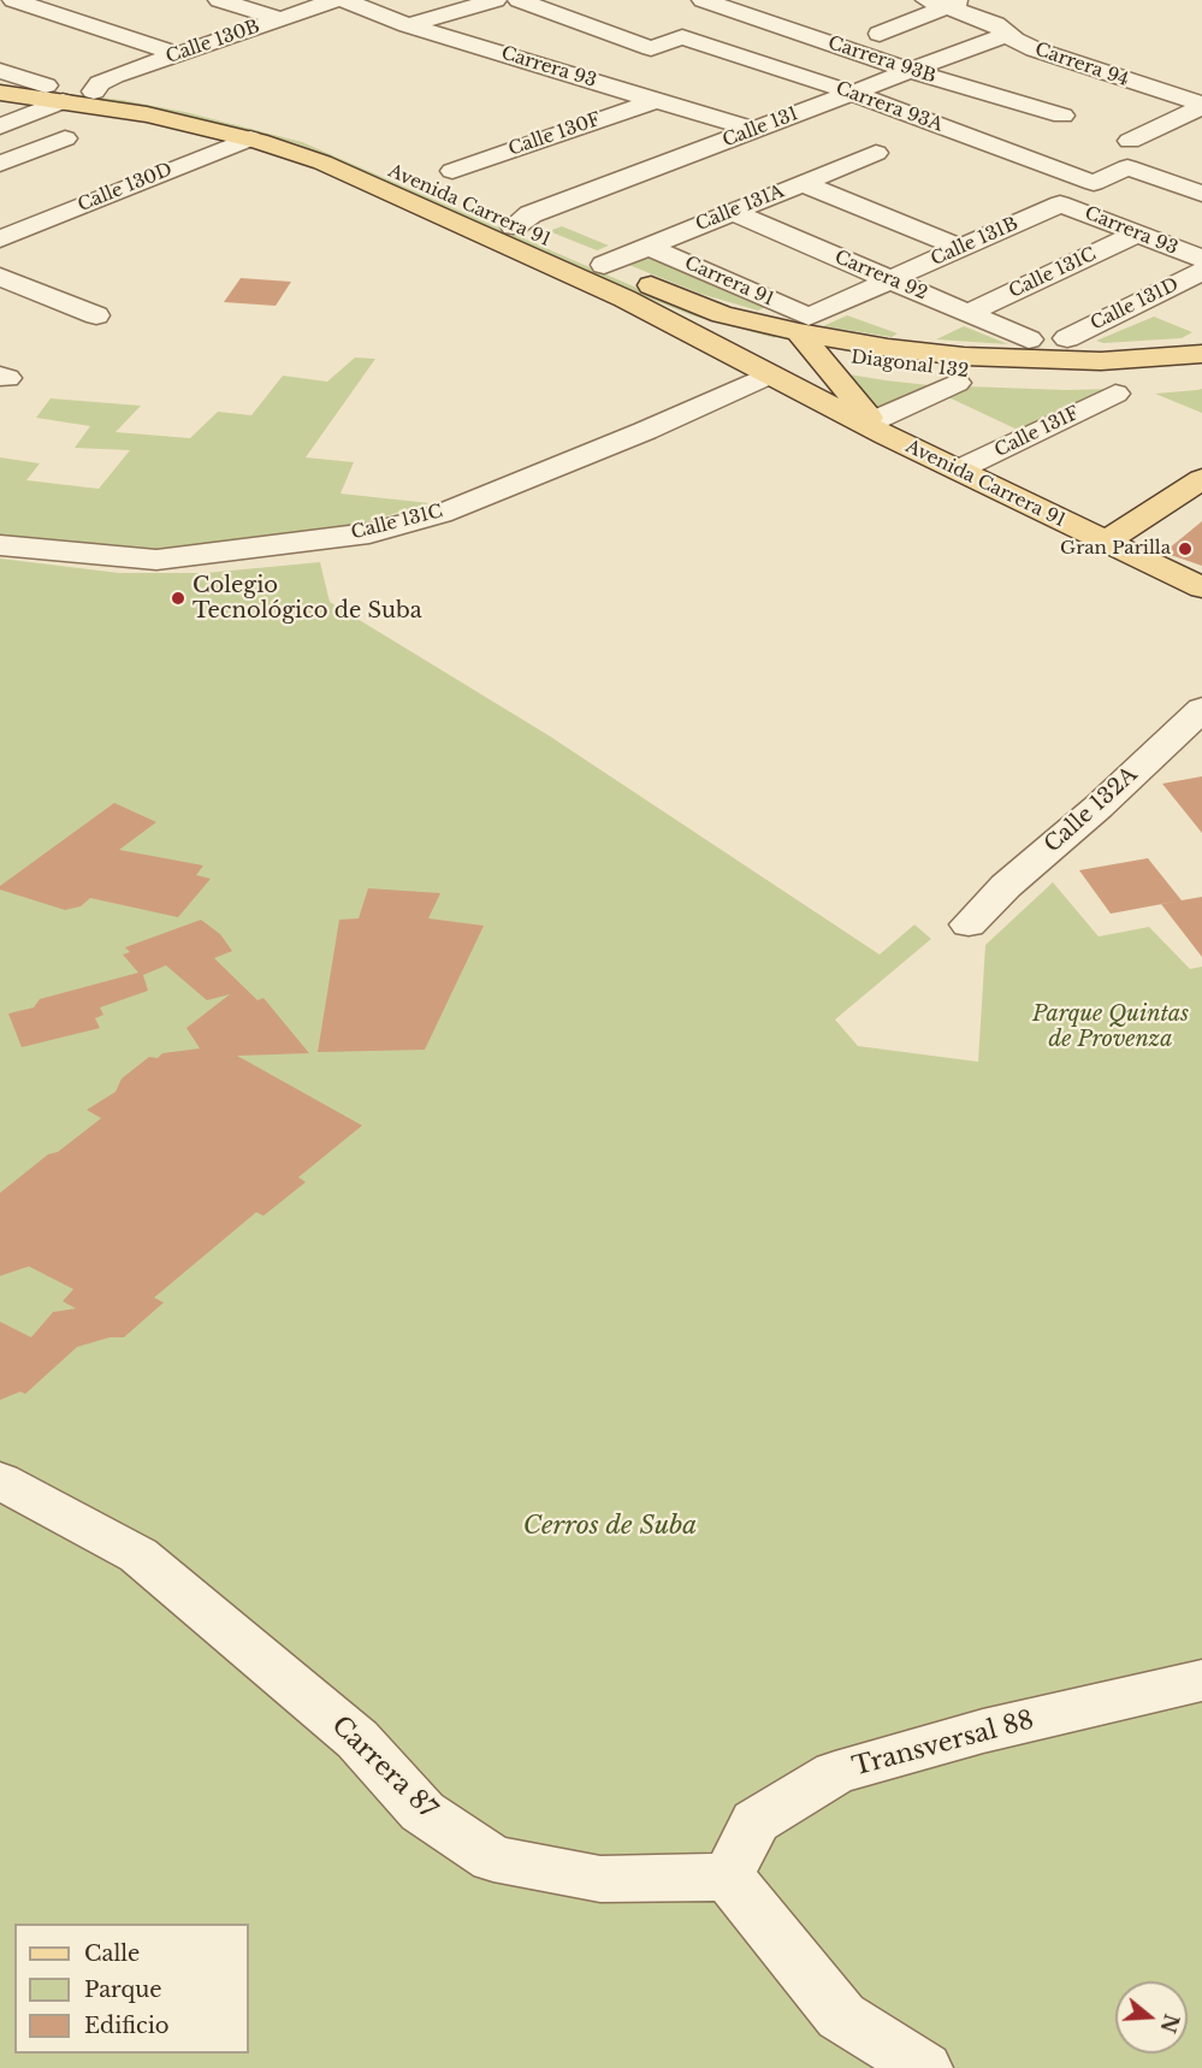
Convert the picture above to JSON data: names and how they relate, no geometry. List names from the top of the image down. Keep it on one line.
{"streets":{"main road":["Avenida Carrera 91","Diagonal 132"],"street":["Calle 130B","Carrera 93B","Carrera 94","Carrera 93","Carrera 93A","Calle 131","Calle 130F","Calle 130D","Calle 131A","Calle 131B","Calle 131C","Carrera 92","Carrera 91","Calle 131D","Calle 131F","Calle 132A","Transversal 88","Carrera 87"]},"crossings":[["Calle 130B","Carrera 93"],["Calle 130B","Avenida Carrera 91"],["Carrera 93B","Calle 131"],["Carrera 94","Calle 131"],["Carrera 93","Calle 131"],["Carrera 93","Calle 130F"],["Carrera 93","Calle 131B"],["Carrera 93","Calle 131C"],["Carrera 93A","Calle 131"],["Calle 131","Avenida Carrera 91"],["Calle 130D","Avenida Carrera 91"],["Avenida Carrera 91","Calle 131A"],["Avenida Carrera 91","Calle 131B"],["Avenida Carrera 91","Calle 131C"],["Avenida Carrera 91","Carrera 91"],["Avenida Carrera 91","Diagonal 132"],["Avenida Carrera 91","Calle 131F"],["Calle 131A","Carrera 92"],["Calle 131A","Carrera 91"],["Calle 131B","Carrera 92"],["Calle 131B","Carrera 91"],["Calle 131B","Diagonal 132"],["Calle 131C","Carrera 92"],["Carrera 91","Diagonal 132"],["Transversal 88","Carrera 87"]],"parks":["Parque Quintas de Provenza","Cerros de Suba"],"places":["Gran Parilla","Colegio Tecnológico de Suba"],"legend":["Calle","Parque","Edificio"],"north":"right"}
